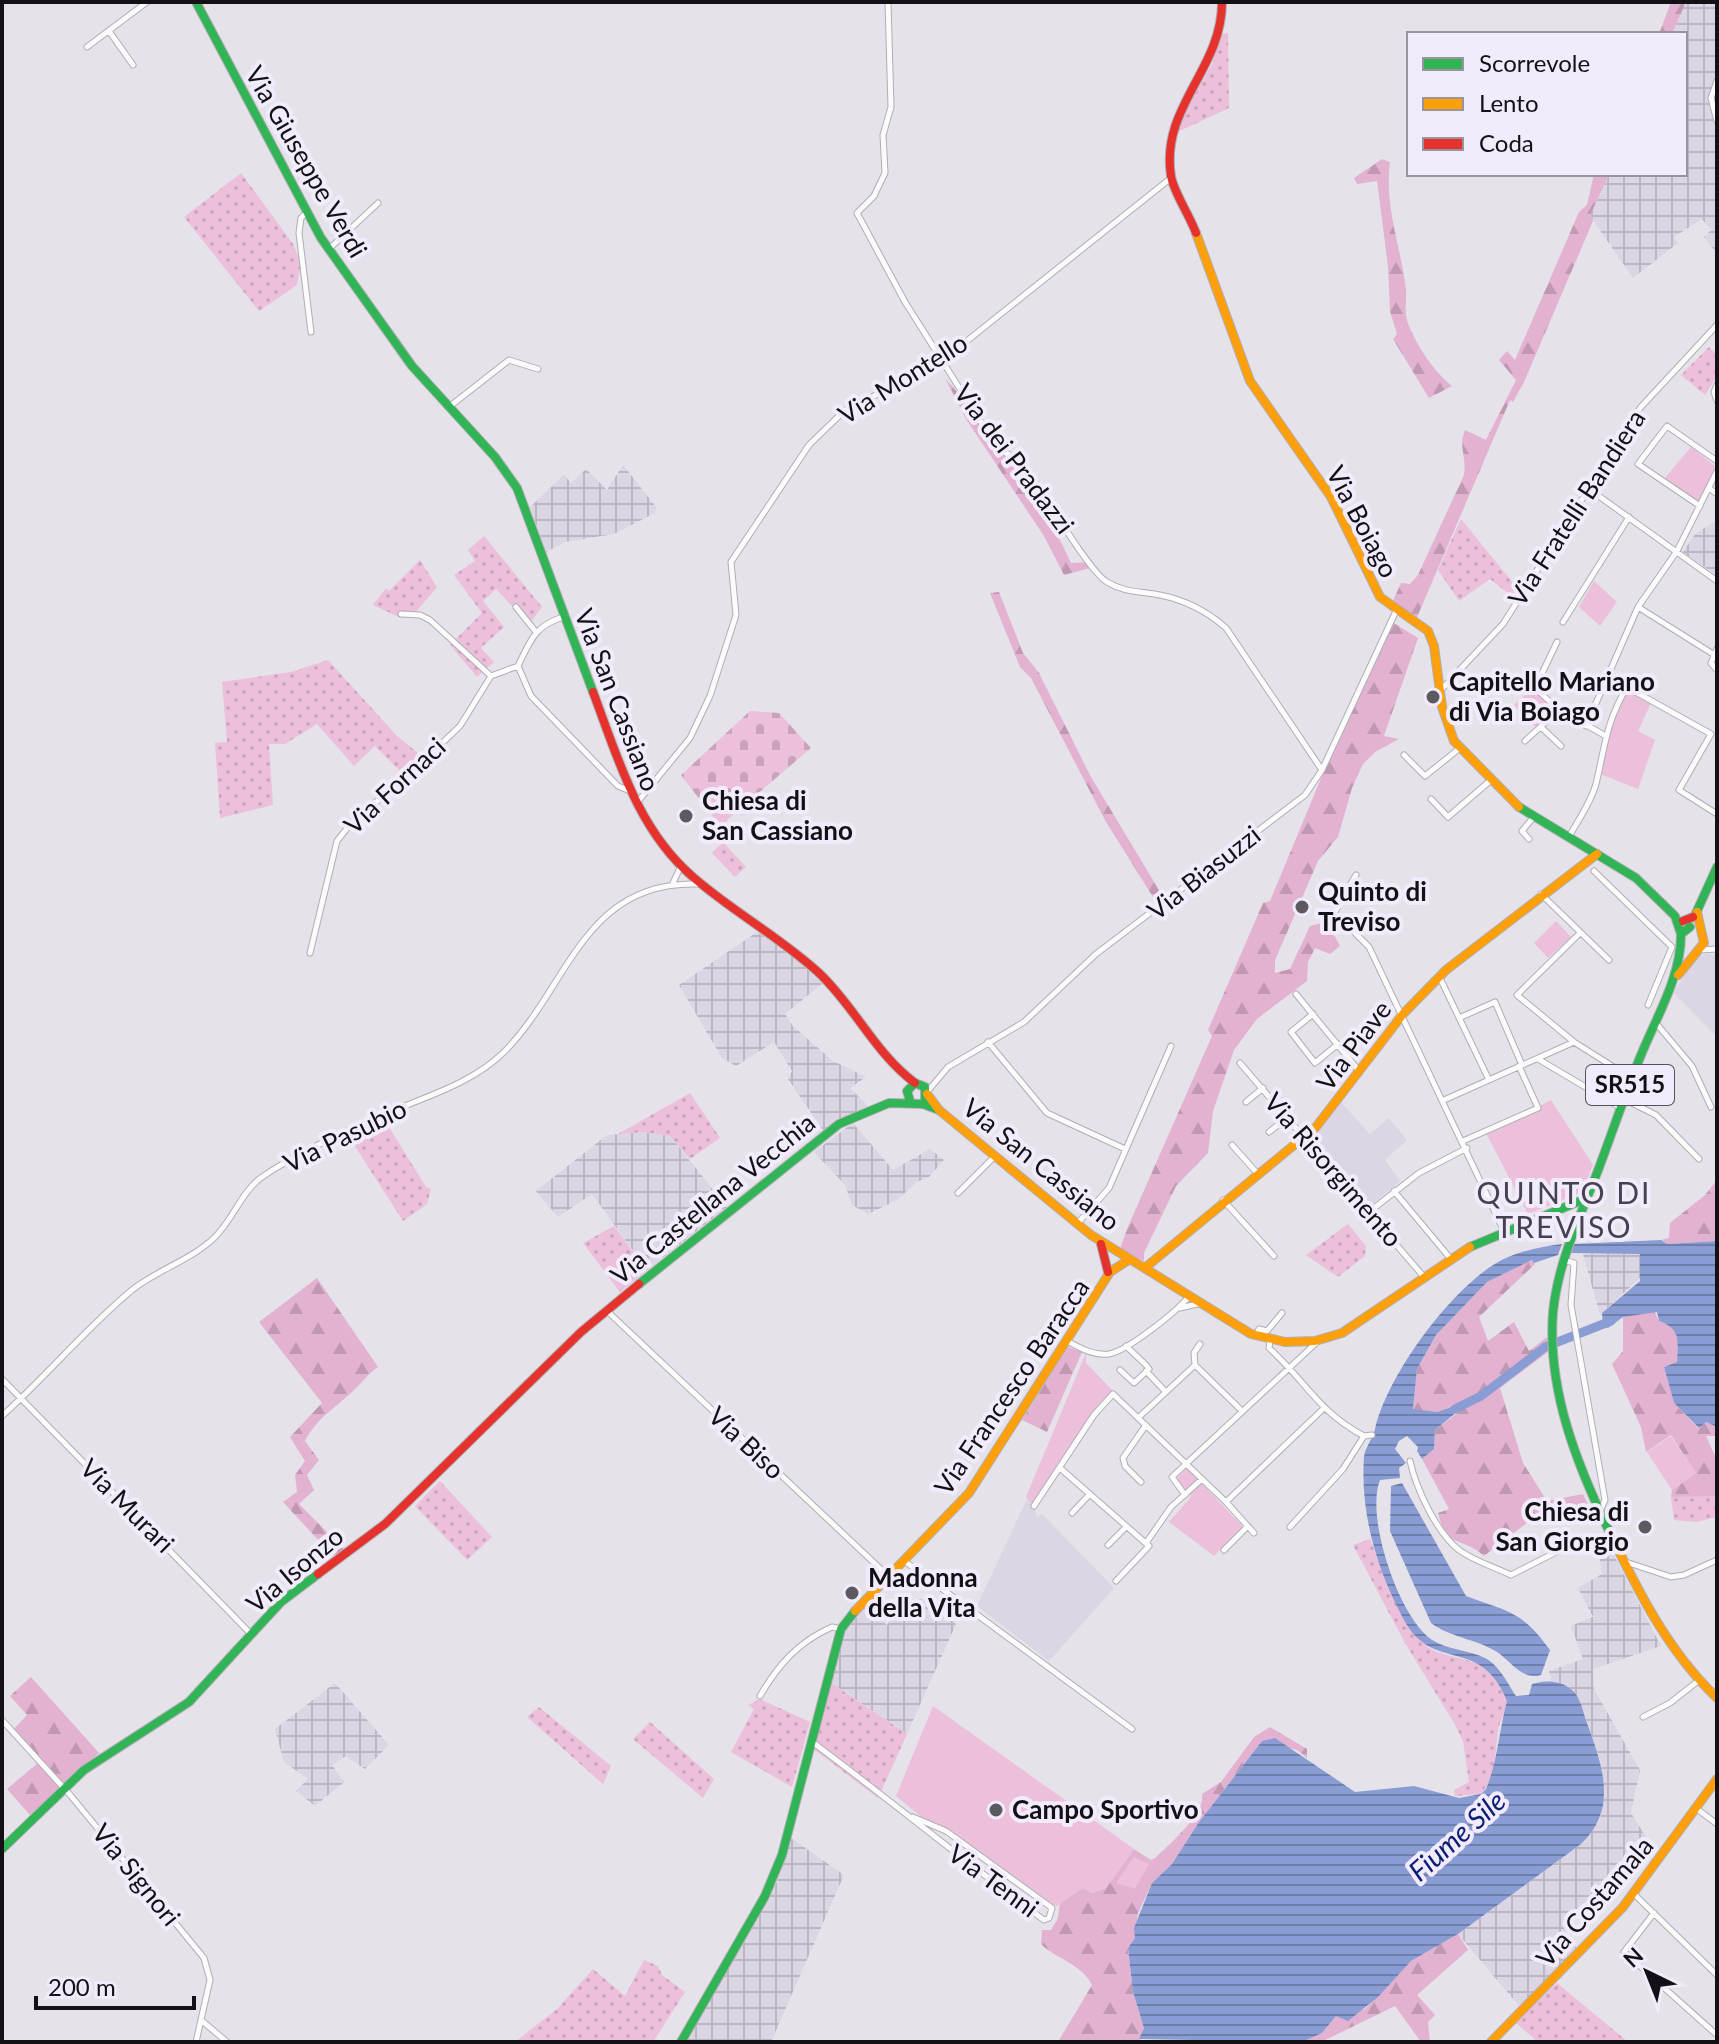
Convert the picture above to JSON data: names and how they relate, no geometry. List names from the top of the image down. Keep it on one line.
{"streets":{"main road":["Via Giuseppe Verdi","Via Boiago","Via San Cassiano","Via Piave","SR515","Via Castellana Vecchia","Via Francesco Baracca","Via Isonzo","Via Costamala"],"street":["Via Montello","Via dei Pradazzi","Via Fratelli Bandiera","Via Fornaci","Via Biasuzzi","Via Pasubio","Via Risorgimento","Via Biso","Via Murari","Via Signori","Via Tenni"]},"crossings":[["Via Giuseppe Verdi","Via San Cassiano"],["Via Montello","Via dei Pradazzi"],["Via Montello","Via Boiago"],["Via Montello","Via San Cassiano"],["Via dei Pradazzi","Via Biasuzzi"],["Via Fratelli Bandiera","Via Boiago"],["Via Boiago","Via Biasuzzi"],["Via Boiago","Via Piave"],["Via Boiago","SR515"],["Via San Cassiano","Via Biasuzzi"],["Via San Cassiano","Via Piave"],["Via San Cassiano","Via Pasubio"],["Via San Cassiano","Via Castellana Vecchia"],["Via San Cassiano","Via Francesco Baracca"],["Via Biasuzzi","Via Castellana Vecchia"],["Via Piave","Via Risorgimento"],["Via Pasubio","Via Murari"],["Via Castellana Vecchia","Via Biso"],["Via Castellana Vecchia","Via Isonzo"],["Via Francesco Baracca","Via Biso"],["Via Francesco Baracca","Via Tenni"],["Via Biso","Via Isonzo"],["Via Murari","Via Isonzo"],["Via Isonzo","Via Signori"]],"districts":["QUINTO DI TREVISO"],"water":["Fiume Sile"],"places":["Capitello Mariano di Via Boiago","Chiesa di San Cassiano","Quinto di Treviso","Chiesa di San Giorgio","Madonna della Vita","Campo Sportivo"],"legend":["Scorrevole","Lento","Coda"],"scale_bar":"200 m","north":"top left"}
